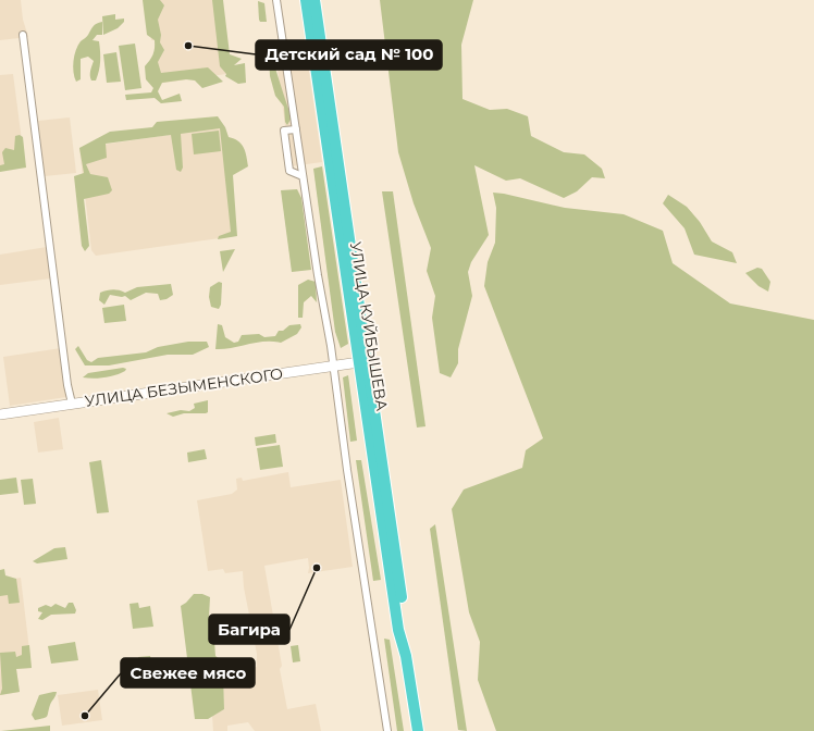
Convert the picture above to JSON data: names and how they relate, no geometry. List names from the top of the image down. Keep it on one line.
{"streets":{"highway":["УЛИЦА КУЙБЫШЕВА"],"main road":["УЛИЦА БЕЗЫМЕНСКОГО"]},"crossings":[["УЛИЦА КУЙБЫШЕВА","УЛИЦА БЕЗЫМЕНСКОГО"]],"places":["Детский сад № 100","Багира","Свежее мясо"]}
